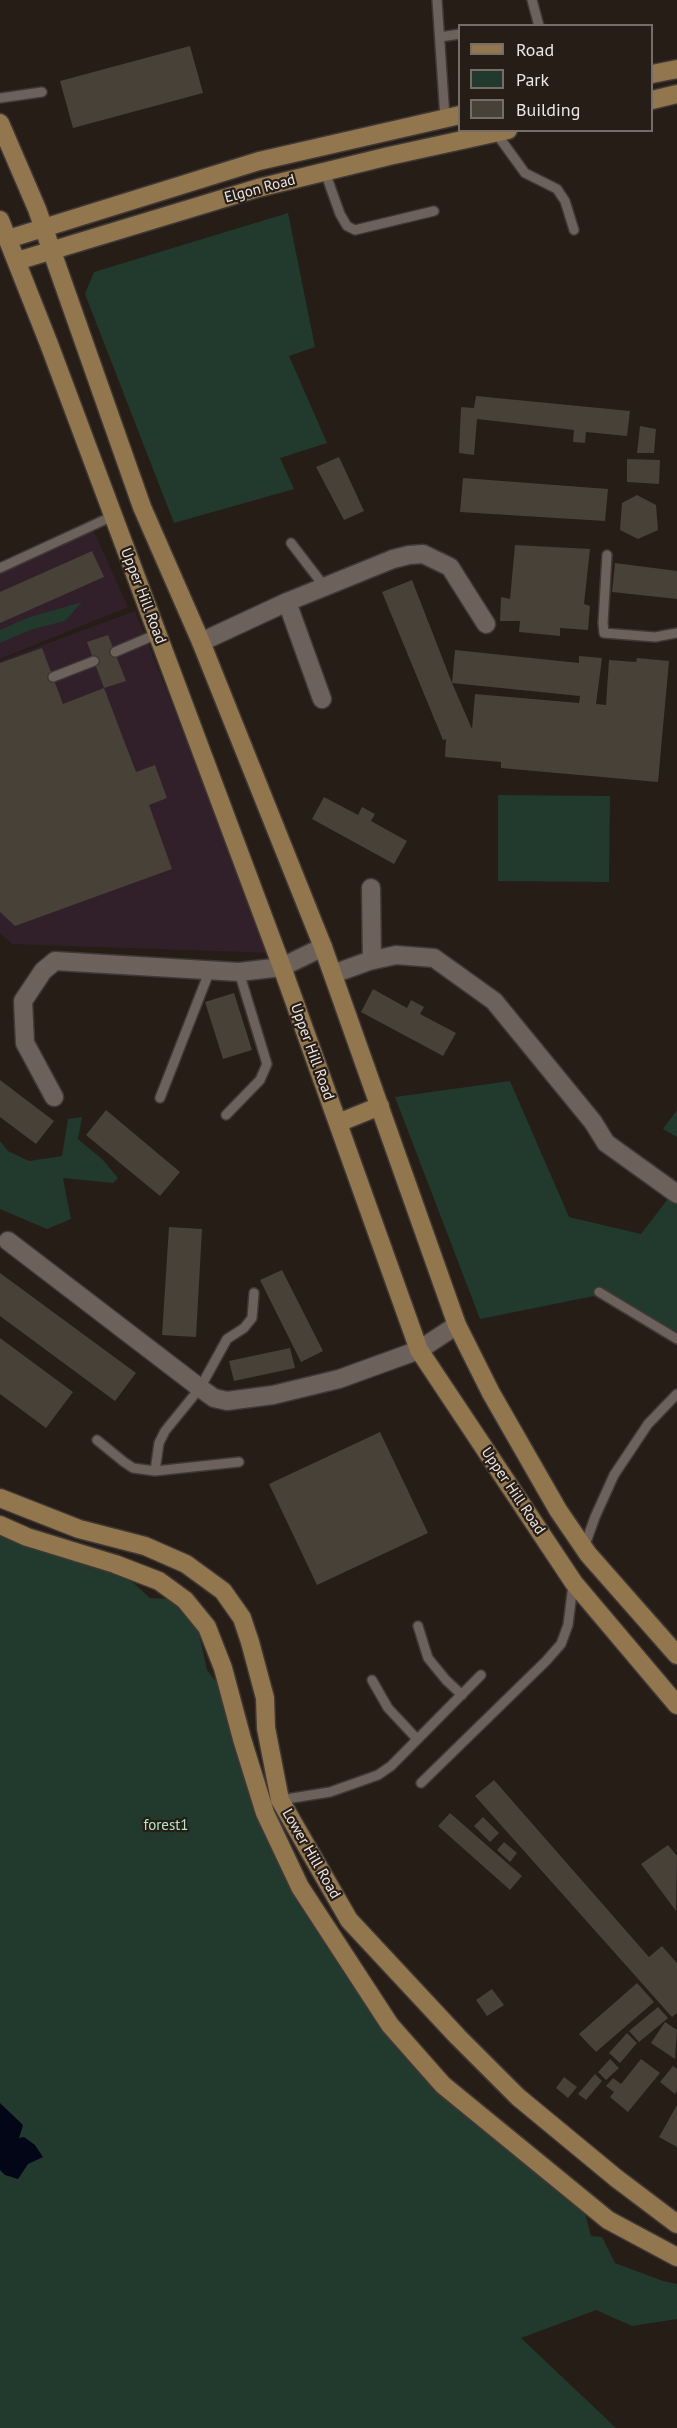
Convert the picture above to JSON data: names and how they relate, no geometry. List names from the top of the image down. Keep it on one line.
{"streets":{"street":["Elgon Road","Upper Hill Road","Lower Hill Road"]},"crossings":[["Elgon Road","Upper Hill Road"]],"parks":["forest1"],"legend":["Road","Park","Building"]}
